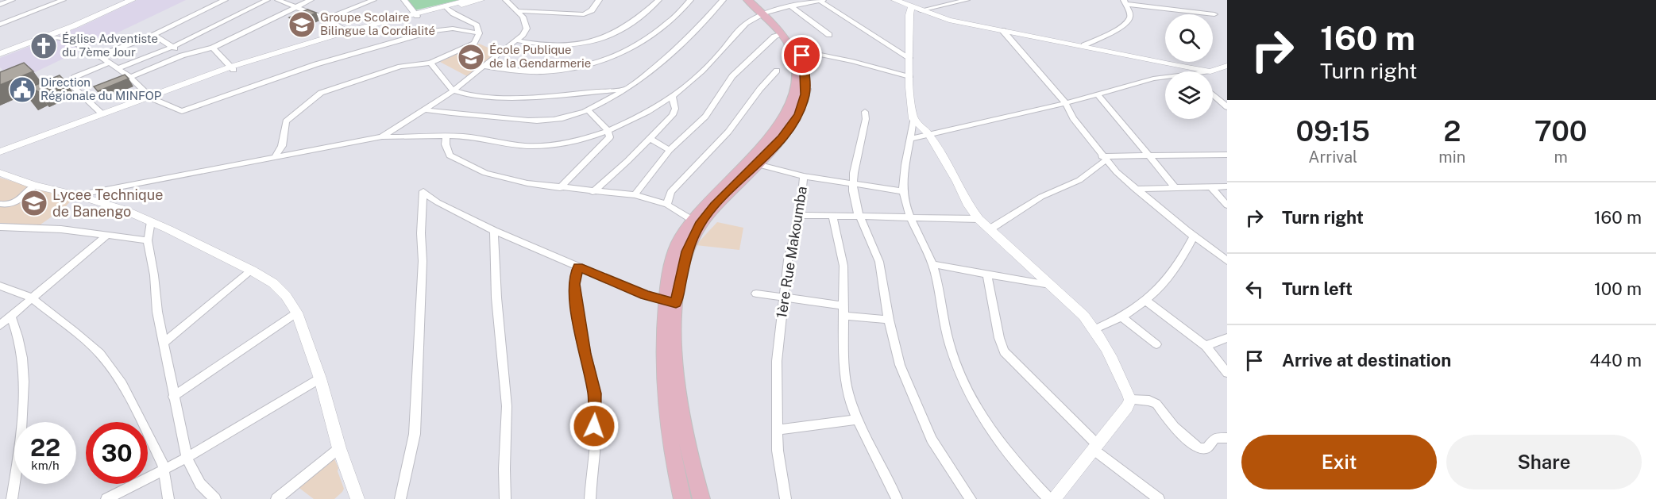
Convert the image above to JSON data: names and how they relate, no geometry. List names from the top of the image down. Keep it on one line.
{"streets":{"street":["1ère Rue Makoumba"]},"places":{"school or university":["Groupe Scolaire Bilingue la Cordialité","École Publique de la Gendarmerie","Lycee Technique de Banengo"],"church":["Église Adventiste du 7ème Jour"],"public building":["Direction Régionale du MINFOP"]},"page":{"turn":["160 m","Turn right"],"eta":["09:15","Arrival","2","min","700","m"],"list":[{"name":"Turn right","value":"160 m"},{"name":"Turn left","value":"100 m"},{"name":"Arrive at destination","value":"440 m"}],"speed":"22 km/h","limit":"30","buttons":["Exit","Share"]}}
